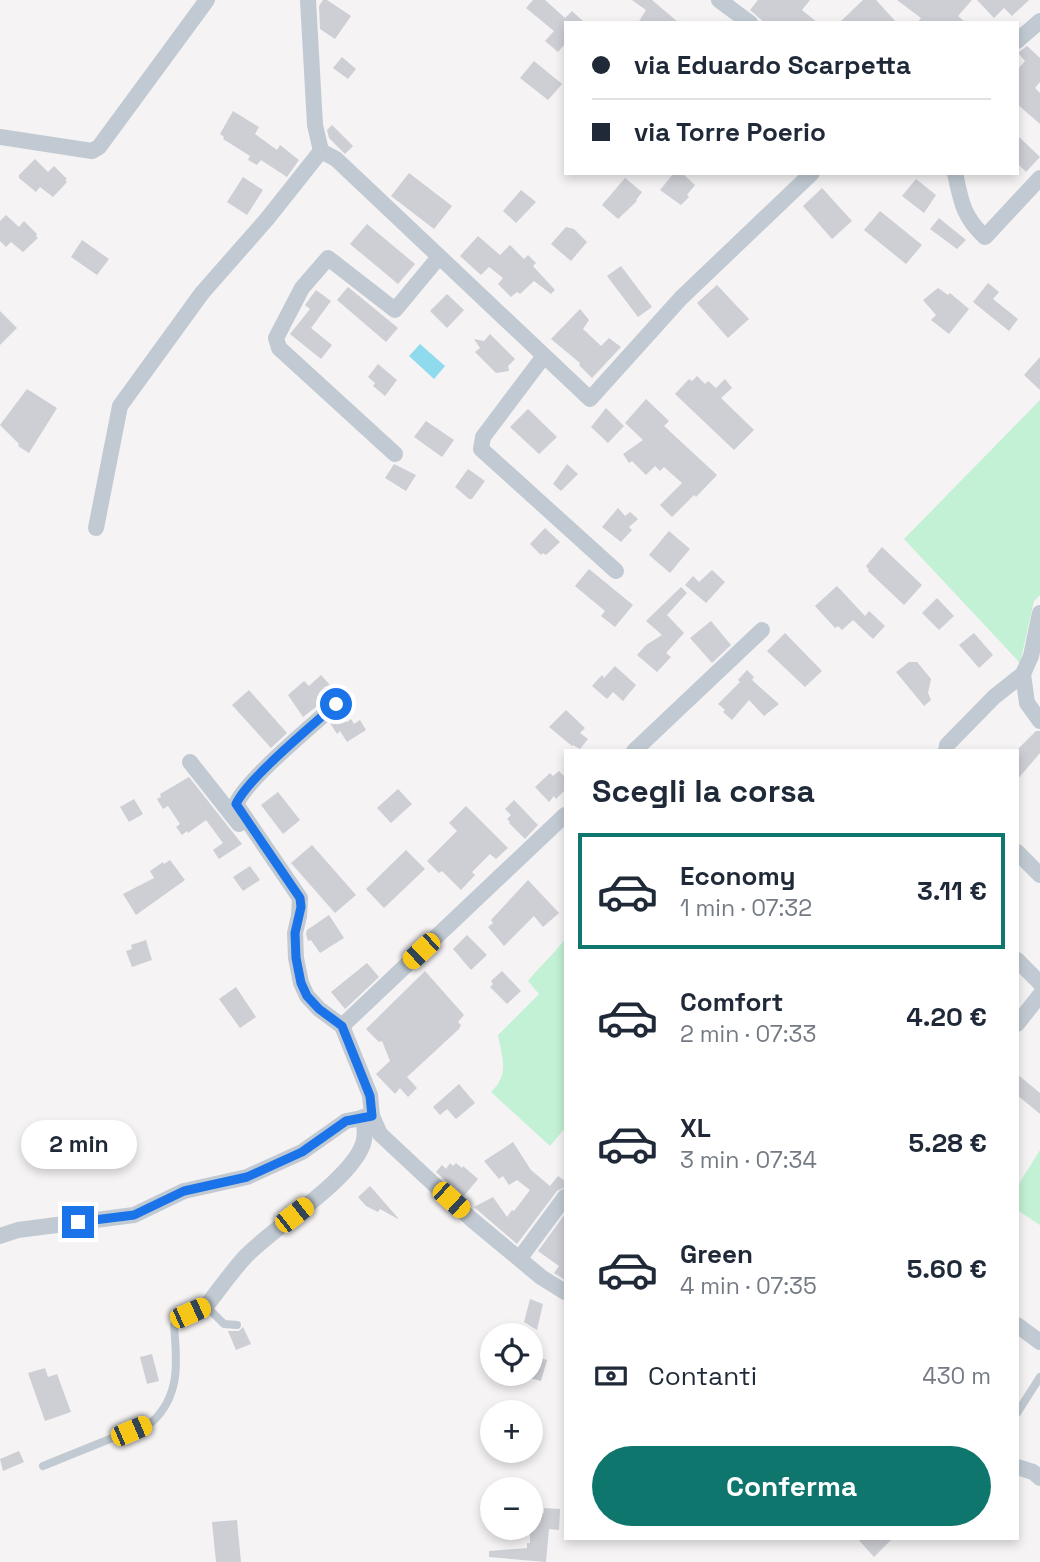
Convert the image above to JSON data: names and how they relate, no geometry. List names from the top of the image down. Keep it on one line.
{"page":{"banner":["via Eduardo Scarpetta","via Torre Poerio"],"heading":"Scegli la corsa","list":[{"name":"Economy","note":"1 min · 07:32","value":"3.11 €"},{"name":"Comfort","note":"2 min · 07:33","value":"4.20 €"},{"name":"XL","note":"3 min · 07:34","value":"5.28 €"},{"name":"Green","note":"4 min · 07:35","value":"5.60 €"}],"bubble":"2 min","map_buttons":["+","−"],"pay":["Contanti","430 m"],"buttons":"Conferma"}}
